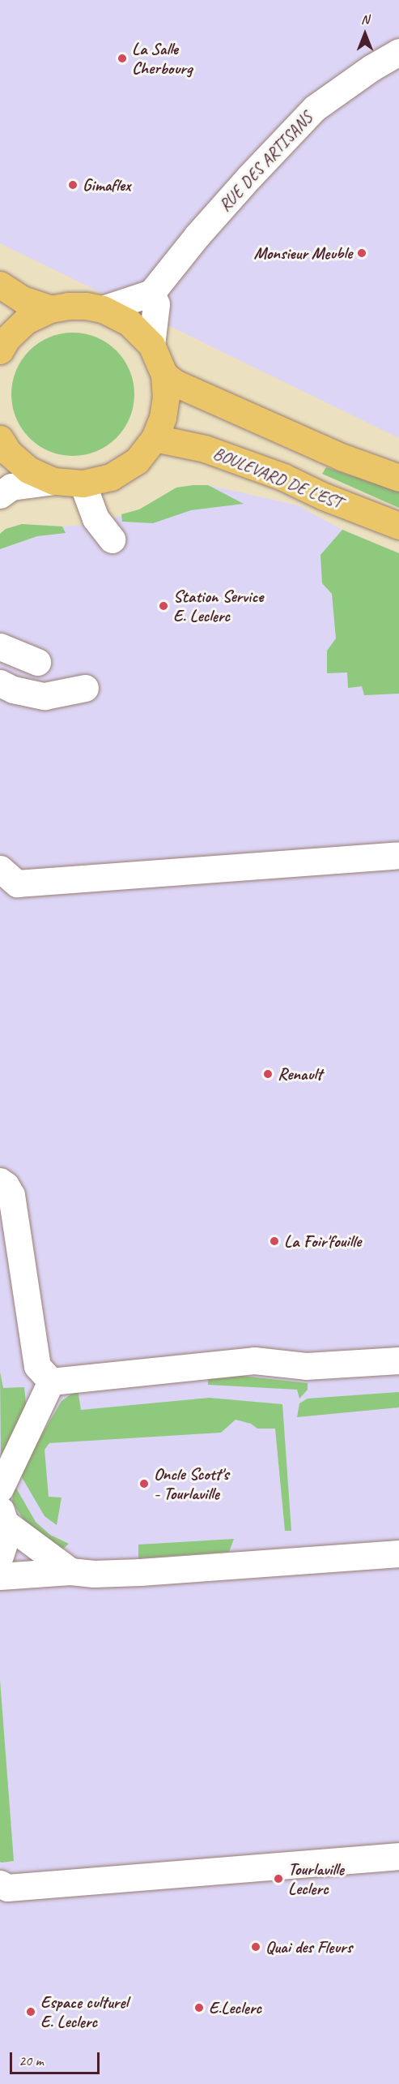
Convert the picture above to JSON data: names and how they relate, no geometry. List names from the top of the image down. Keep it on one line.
{"streets":{"main road":["BOULEVARD DE L'EST"],"street":["RUE DES ARTISANS"]},"places":["La Salle Cherbourg","Gimaflex","Monsieur Meuble","Station Service E. Leclerc","Renault","La Foir'fouille","Oncle Scott's - Tourlaville","Tourlaville Leclerc","Quai des Fleurs","E.Leclerc","Espace culturel E. Leclerc"],"scale_bar":"20 m","north":"top"}
